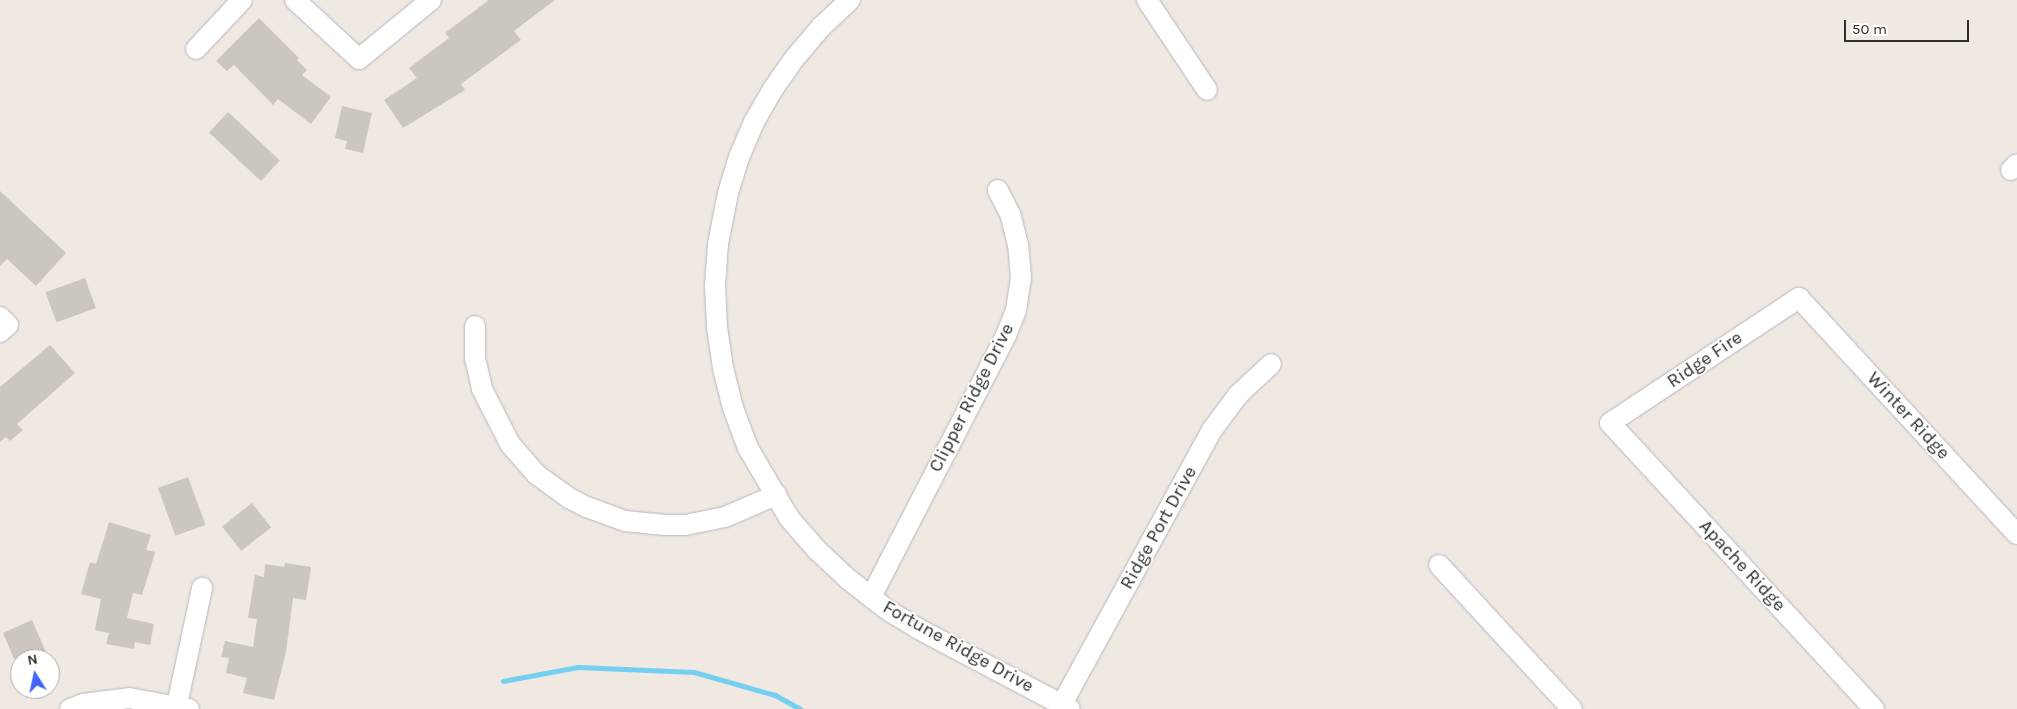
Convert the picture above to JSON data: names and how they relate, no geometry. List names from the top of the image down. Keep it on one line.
{"streets":{"street":["Ridge Fire","Clipper Ridge Drive","Winter Ridge","Ridge Port Drive","Apache Ridge","Fortune Ridge Drive"]},"crossings":[["Ridge Fire","Winter Ridge"],["Ridge Fire","Apache Ridge"],["Clipper Ridge Drive","Fortune Ridge Drive"],["Ridge Port Drive","Fortune Ridge Drive"]],"scale_bar":"50 m","north":"top"}
